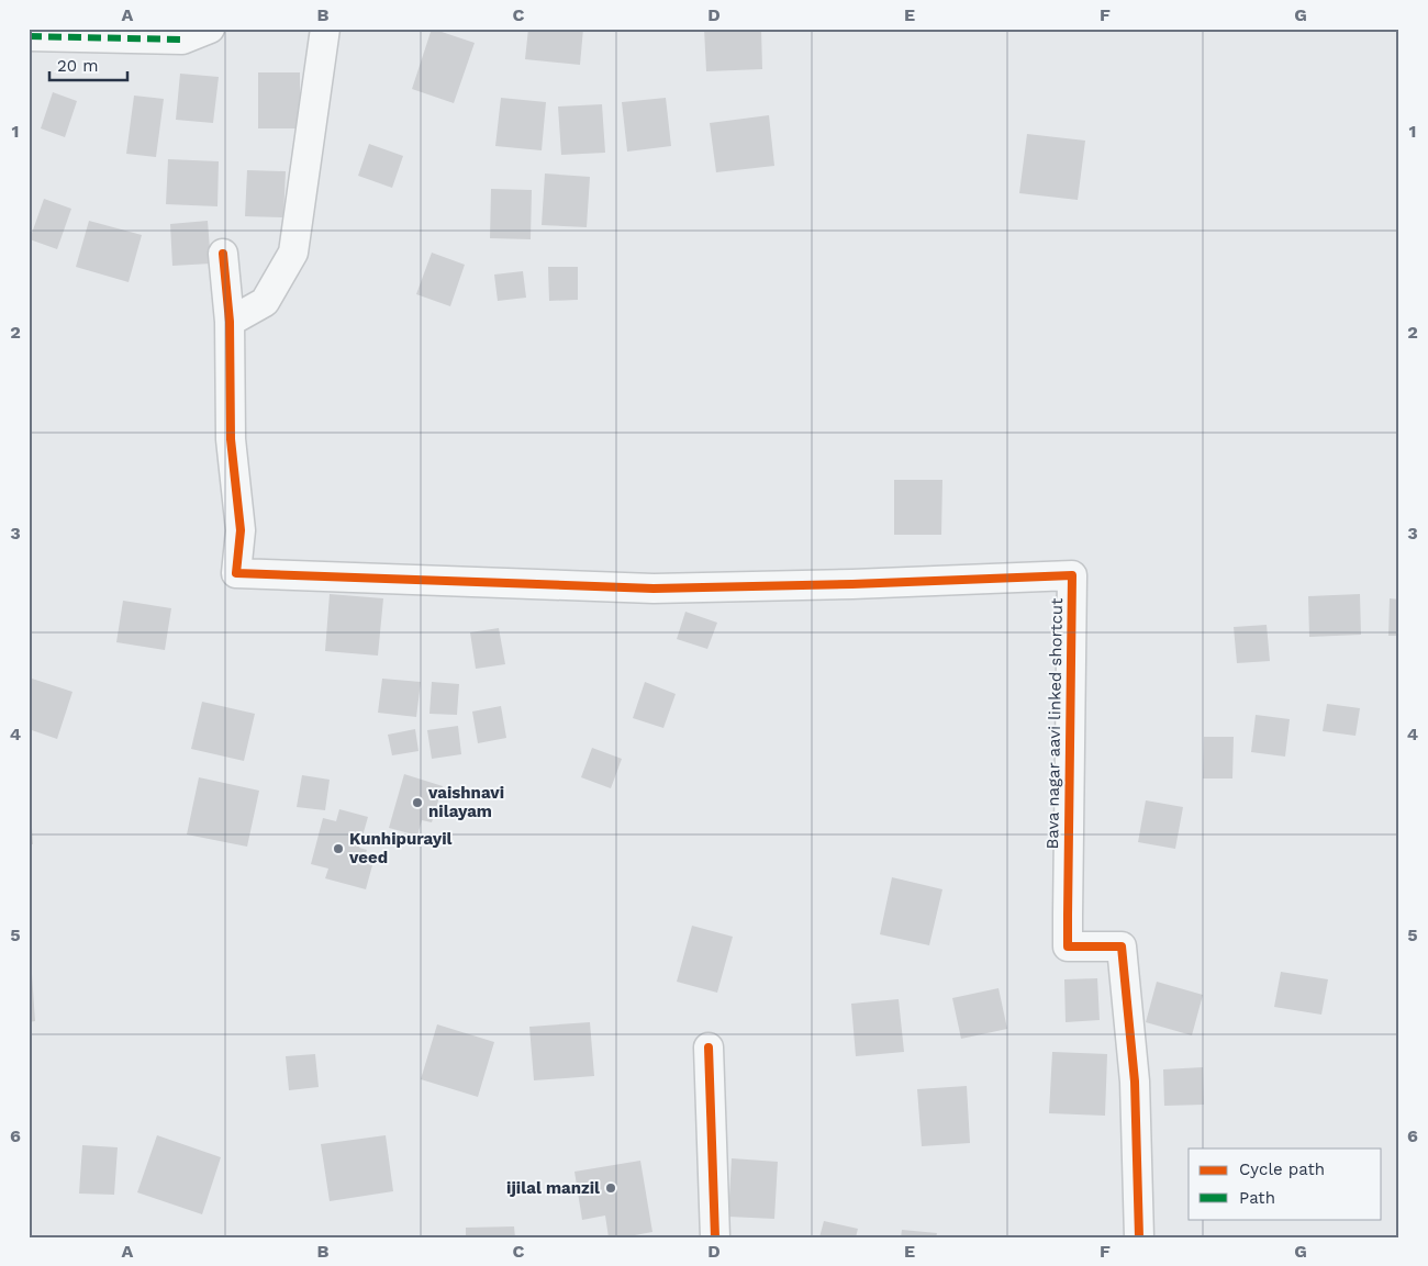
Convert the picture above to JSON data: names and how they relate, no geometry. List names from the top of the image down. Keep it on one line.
{"streets":{"street":["Bava nagar aavi linked shortcut"]},"places":["vaishnavi nilayam","Kunhipurayil veed","ijilal manzil"],"legend":["Cycle path","Path"],"scale_bar":"20 m","grid":{"columns":["A","B","C","D","E","F","G"],"rows":["1","2","3","4","5","6"]}}
